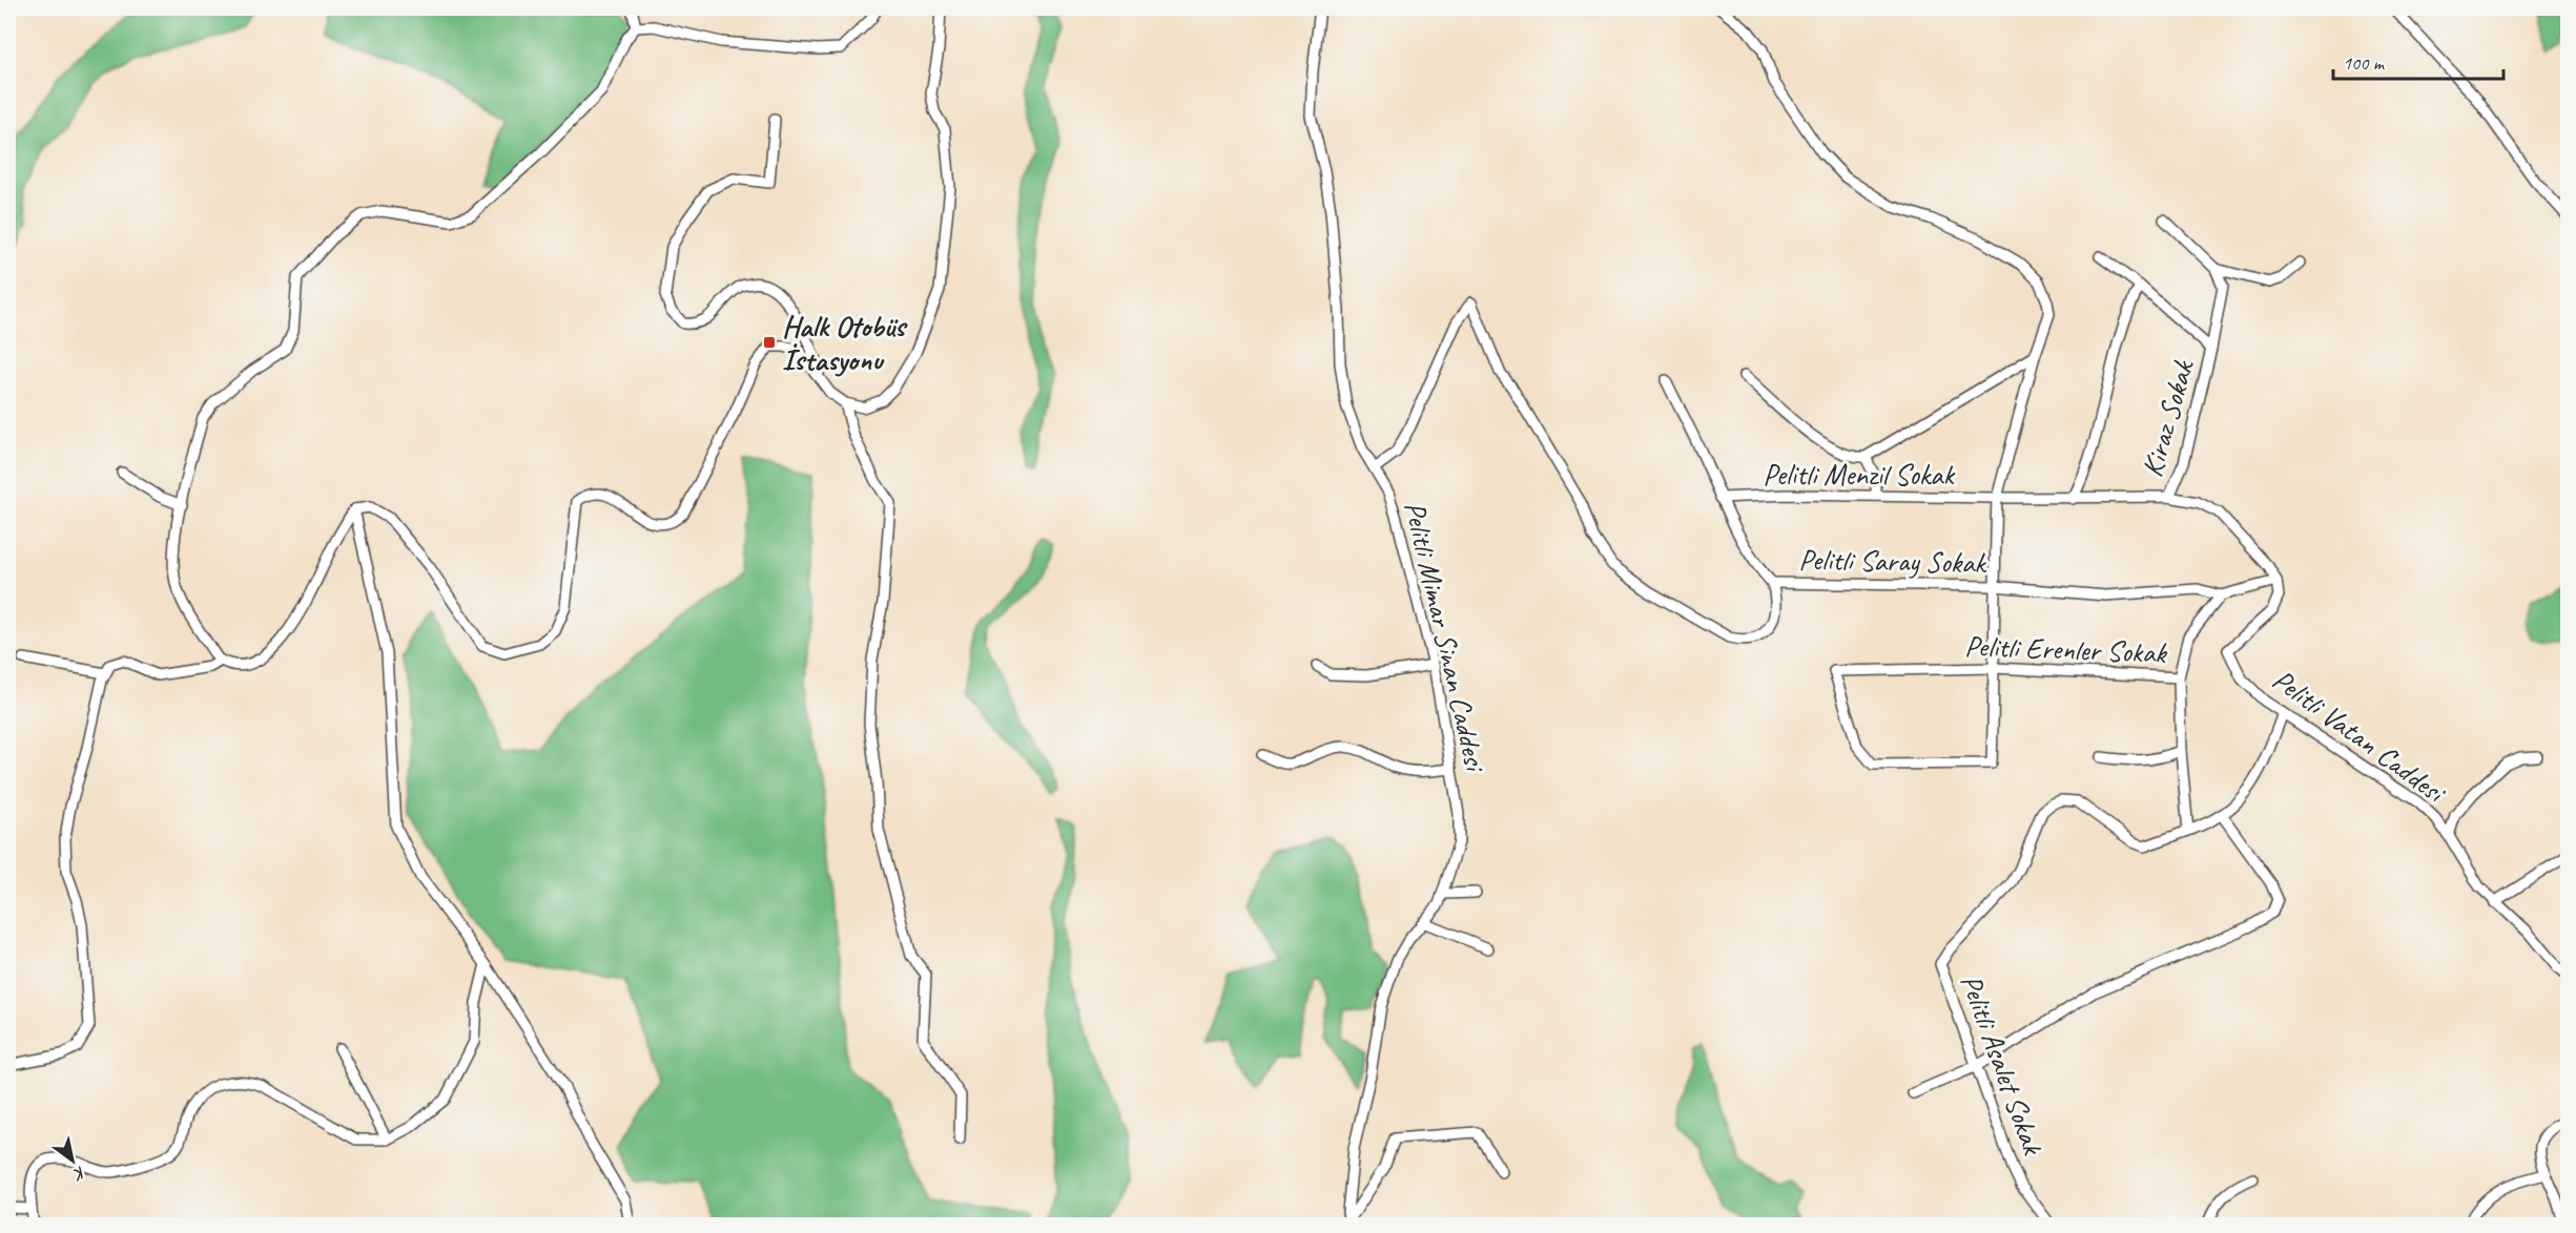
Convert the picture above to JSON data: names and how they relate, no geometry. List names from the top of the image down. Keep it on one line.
{"streets":{"street":["Kiraz Sokak","Pelitli Menzil Sokak","Pelitli Saray Sokak","Pelitli Mimar Sinan Caddesi","Pelitli Erenler Sokak","Pelitli Vatan Caddesi","Pelitli Asalet Sokak"]},"crossings":[["Pelitli Saray Sokak","Pelitli Mimar Sinan Caddesi"],["Pelitli Saray Sokak","Pelitli Vatan Caddesi"],["Pelitli Erenler Sokak","Pelitli Asalet Sokak"],["Pelitli Vatan Caddesi","Pelitli Asalet Sokak"]],"places":{"transit":["Halk Otobüs İstasyonu"]},"scale_bar":"100 m","north":"bottom right"}
